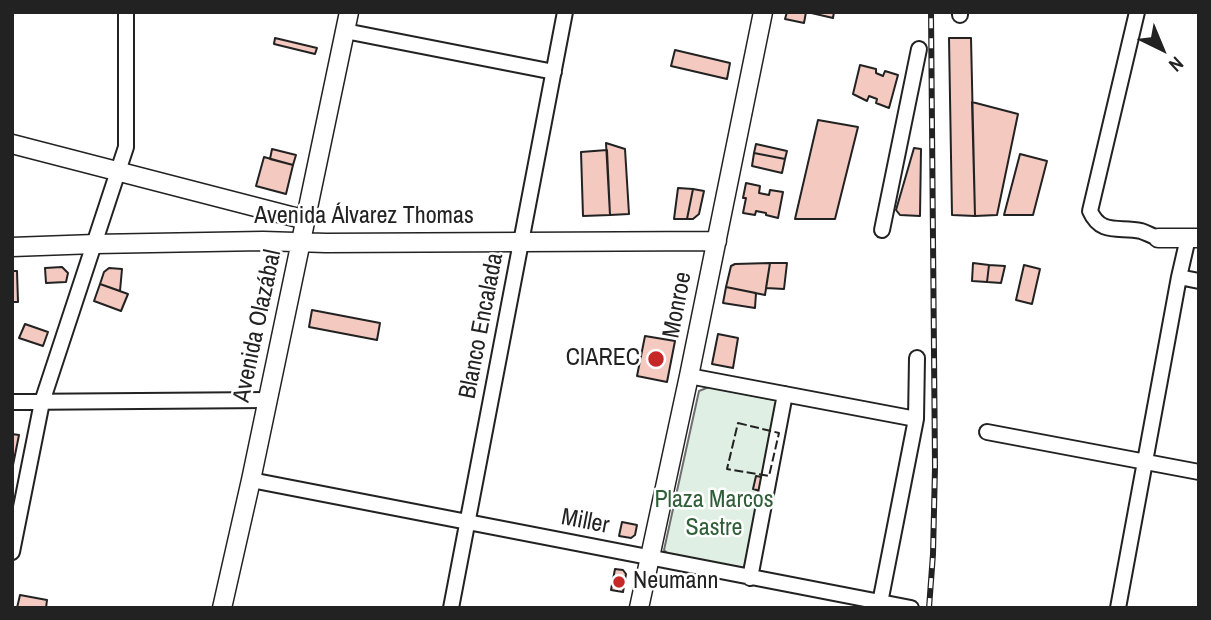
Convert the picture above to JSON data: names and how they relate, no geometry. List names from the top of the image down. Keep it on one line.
{"streets":{"main road":["Avenida Álvarez Thomas","Monroe","Avenida Olazábal"],"street":["Blanco Encalada","Miller"]},"crossings":[["Avenida Álvarez Thomas","Monroe"],["Avenida Álvarez Thomas","Avenida Olazábal"],["Avenida Álvarez Thomas","Blanco Encalada"],["Monroe","Miller"],["Avenida Olazábal","Miller"],["Blanco Encalada","Miller"]],"parks":["Plaza Marcos Sastre"],"places":["CIAREC","Neumann"],"north":"bottom right"}
